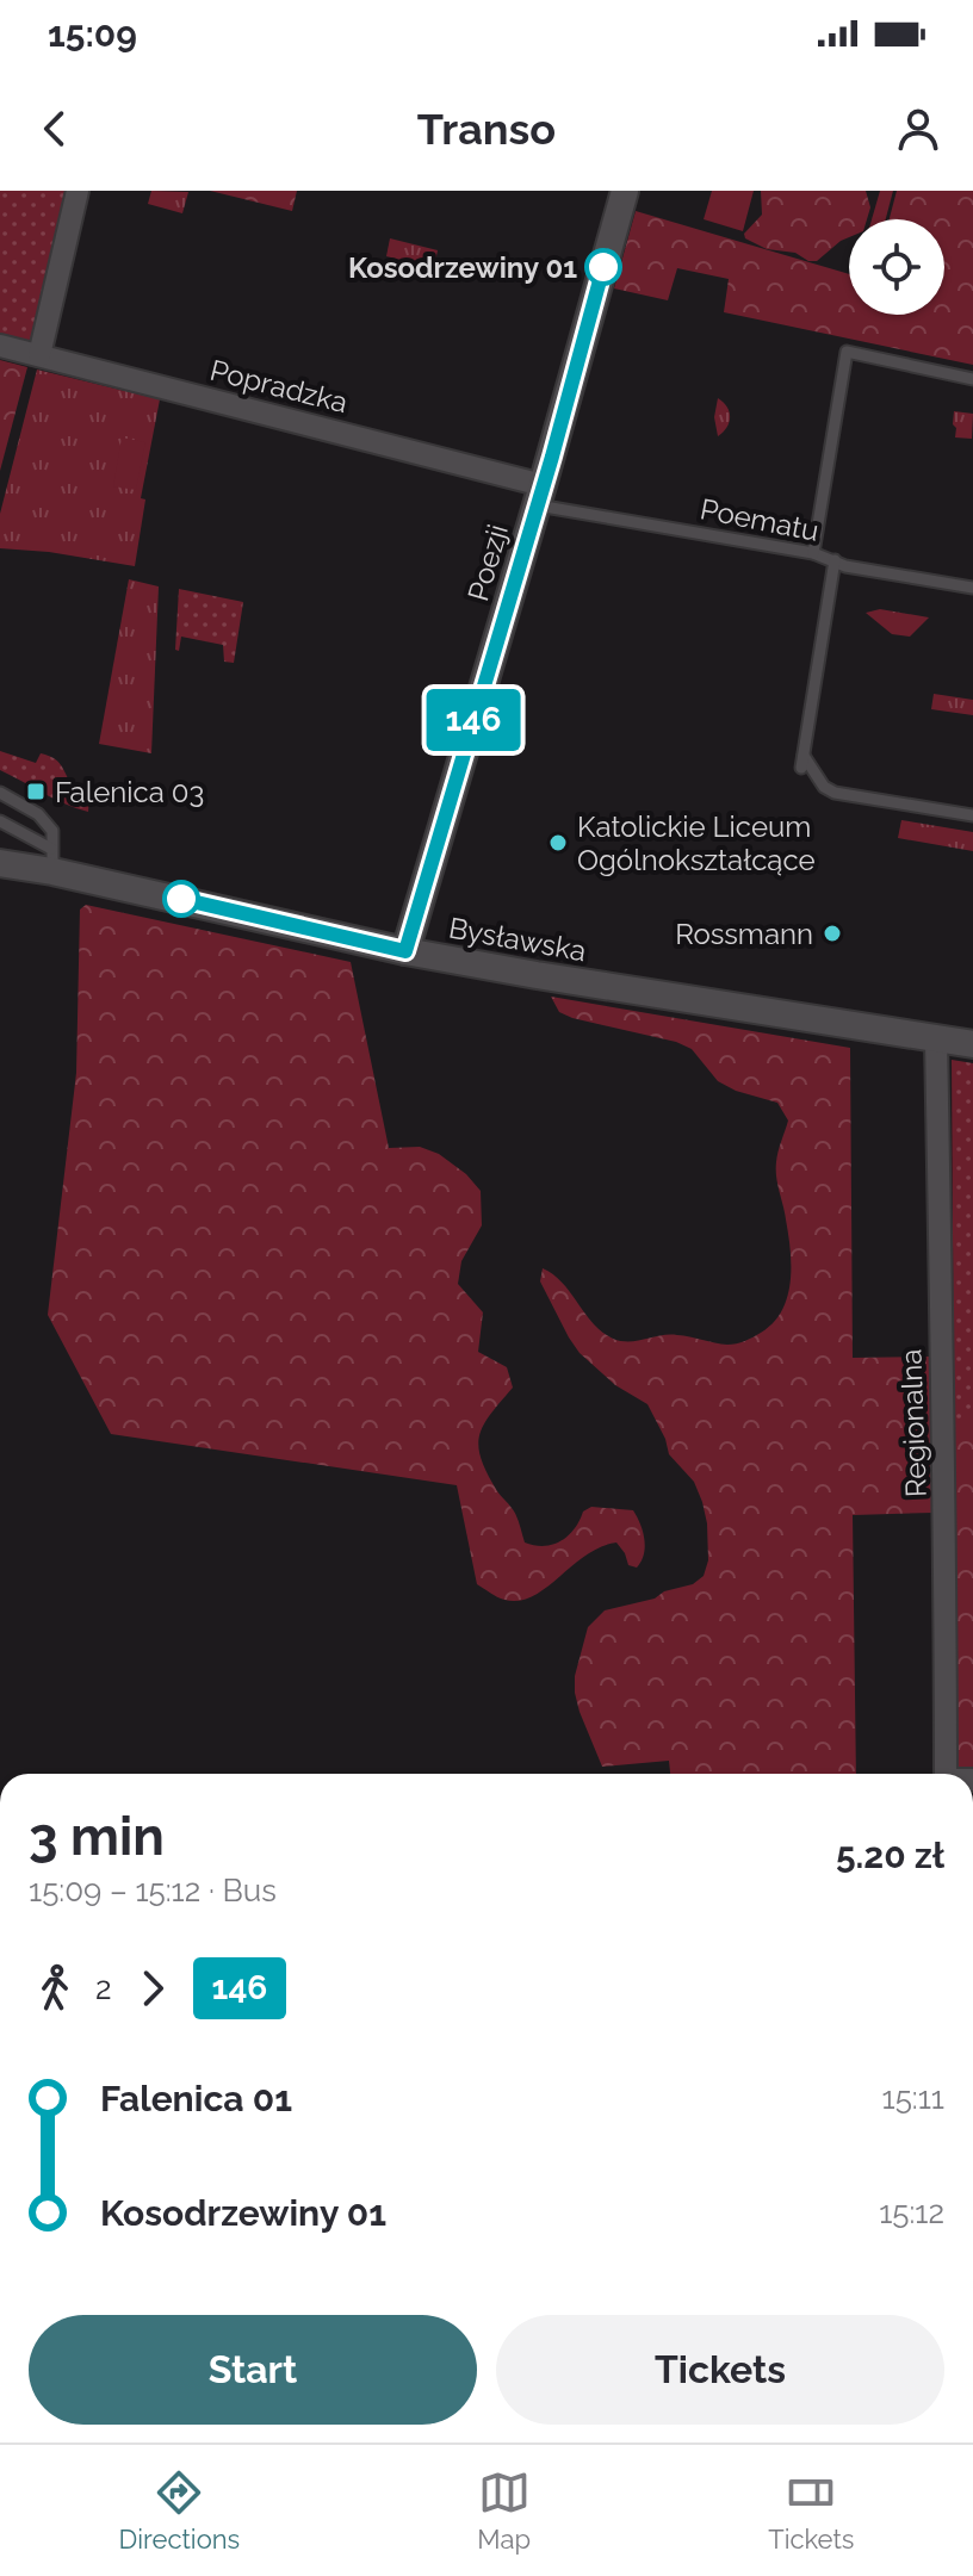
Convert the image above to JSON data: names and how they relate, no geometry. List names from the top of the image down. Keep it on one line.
{"streets":{"street":["Popradzka","Poezji","Bysławska","Regionalna"],"lane":["Poematu"]},"crossings":[["Popradzka","Poematu"],["Popradzka","Poezji"],["Poematu","Poezji"],["Poezji","Bysławska"],["Bysławska","Regionalna"]],"places":{"other":["Kosodrzewiny 01","Katolickie Liceum Ogólnokształcące","Rossmann"],"transit":["Falenica 03"]},"lines":["bus line 146"],"page":{"status":"15:09","header":"Transo","on_map":"146","heading":["3 min","15:09 – 15:12 · Bus","5.20 zł"],"legs":["2","146"],"list":[{"name":"Falenica 01","value":"15:11"},{"name":"Kosodrzewiny 01","value":"15:12"}],"buttons":["Start","Tickets"],"tabs":["Directions","Map","Tickets"]}}
